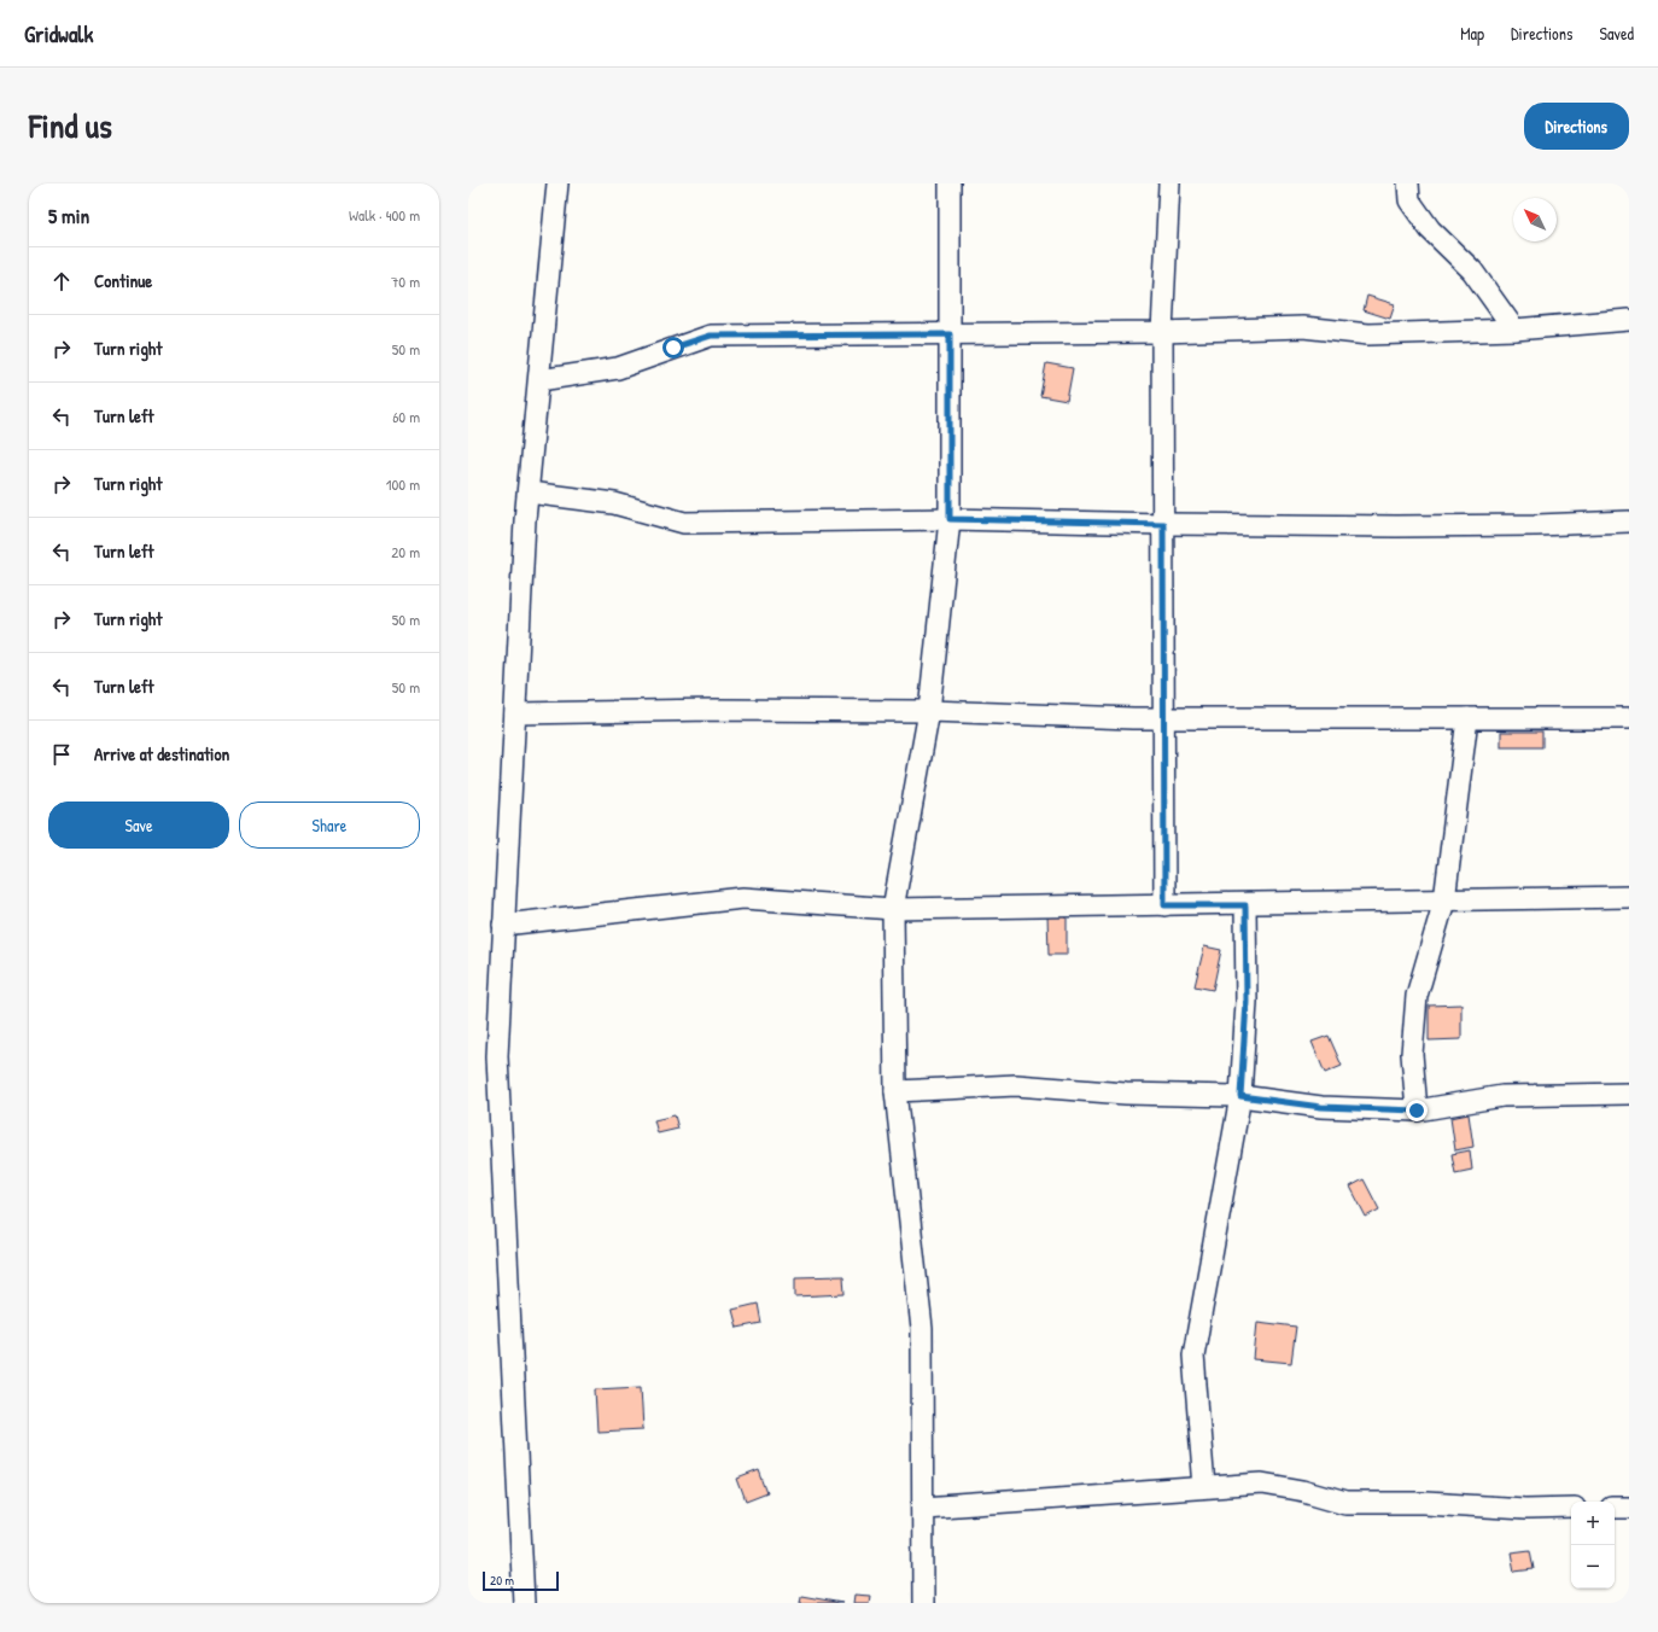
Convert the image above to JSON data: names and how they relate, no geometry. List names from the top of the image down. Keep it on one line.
{"scale_bar":"20 m","north":"top left","page":{"header":"Gridwalk","nav":["Map","Directions","Saved"],"title":"Find us","buttons":["Directions",["Save","Share"]],"heading":["5 min","Walk · 400 m"],"list":[["Continue","70 m"],["Turn right","50 m"],["Turn left","60 m"],["Turn right","100 m"],["Turn left","20 m"],["Turn right","50 m"],["Turn left","50 m"],"Arrive at destination"],"map_buttons":["+","−"],"scale":"20 m"}}
